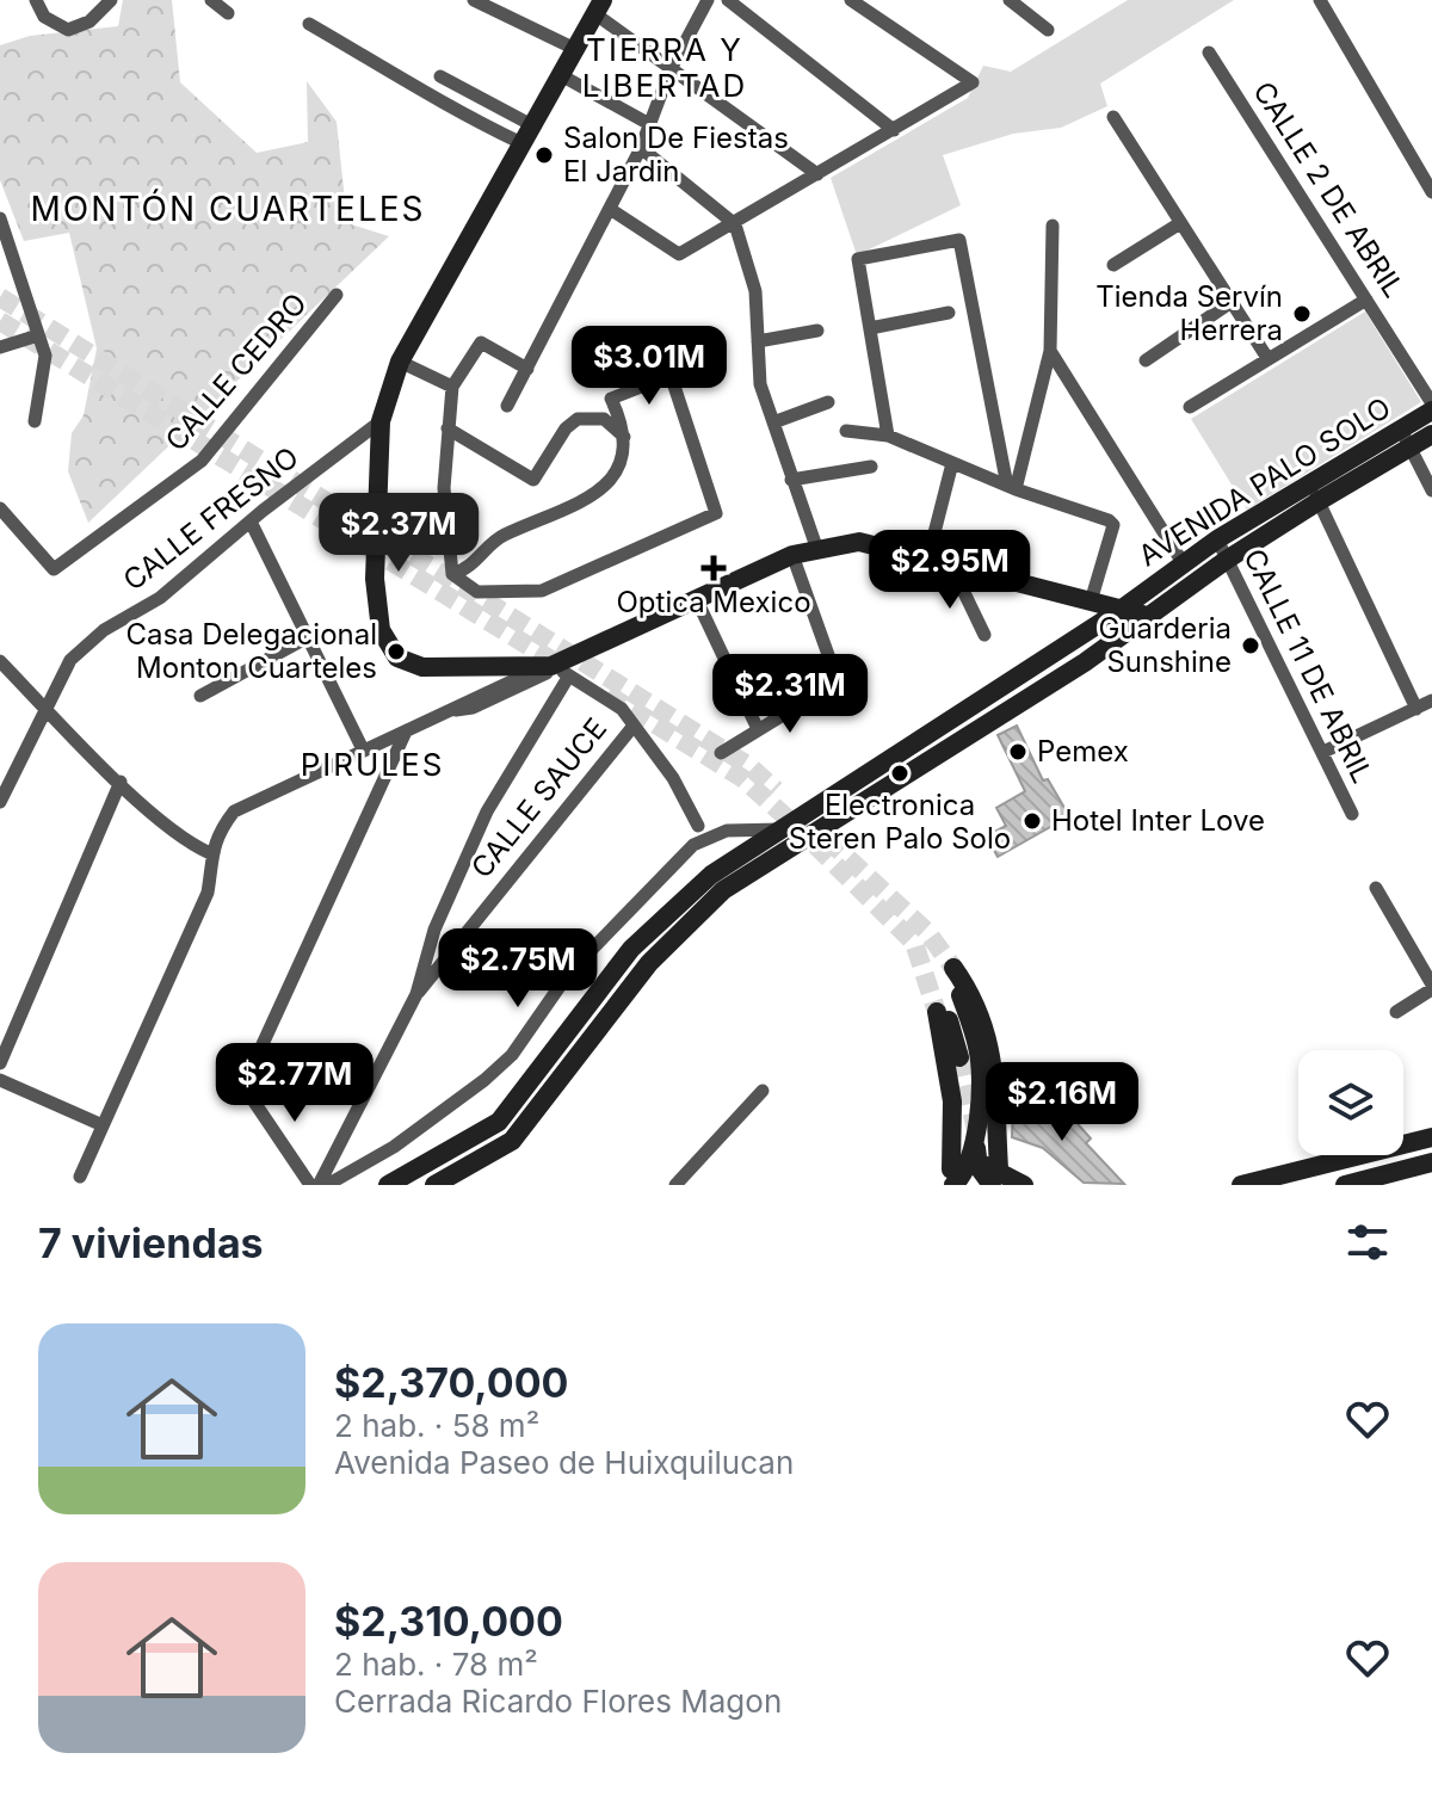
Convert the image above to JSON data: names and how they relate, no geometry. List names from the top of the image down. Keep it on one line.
{"streets":{"main road":["AVENIDA PALO SOLO"],"street":["CALLE 2 DE ABRIL","CALLE CEDRO","CALLE FRESNO","CALLE 11 DE ABRIL","CALLE SAUCE"]},"crossings":[["CALLE 2 DE ABRIL","AVENIDA PALO SOLO"],["AVENIDA PALO SOLO","CALLE 11 DE ABRIL"]],"districts":["TIERRA Y LIBERTAD","MONTÓN CUARTELES","PIRULES"],"places":{"other":["Salon De Fiestas El Jardin","Tienda Servín Herrera","Guarderia Sunshine","Casa Delegacional Monton Cuarteles","Pemex","Electronica Steren Palo Solo","Hotel Inter Love"],"health":["Optica Mexico"]},"page":{"price":["$3.01M","$2.37M","$2.95M","$2.31M","$2.75M","$2.77M","$2.16M"],"heading":"7 viviendas","list":[{"name":"$2,370,000","note":"2 hab. · 58 m² · Avenida Paseo de Huixquilucan"},{"name":"$2,310,000","note":"2 hab. · 78 m² · Cerrada Ricardo Flores Magon"}]}}
